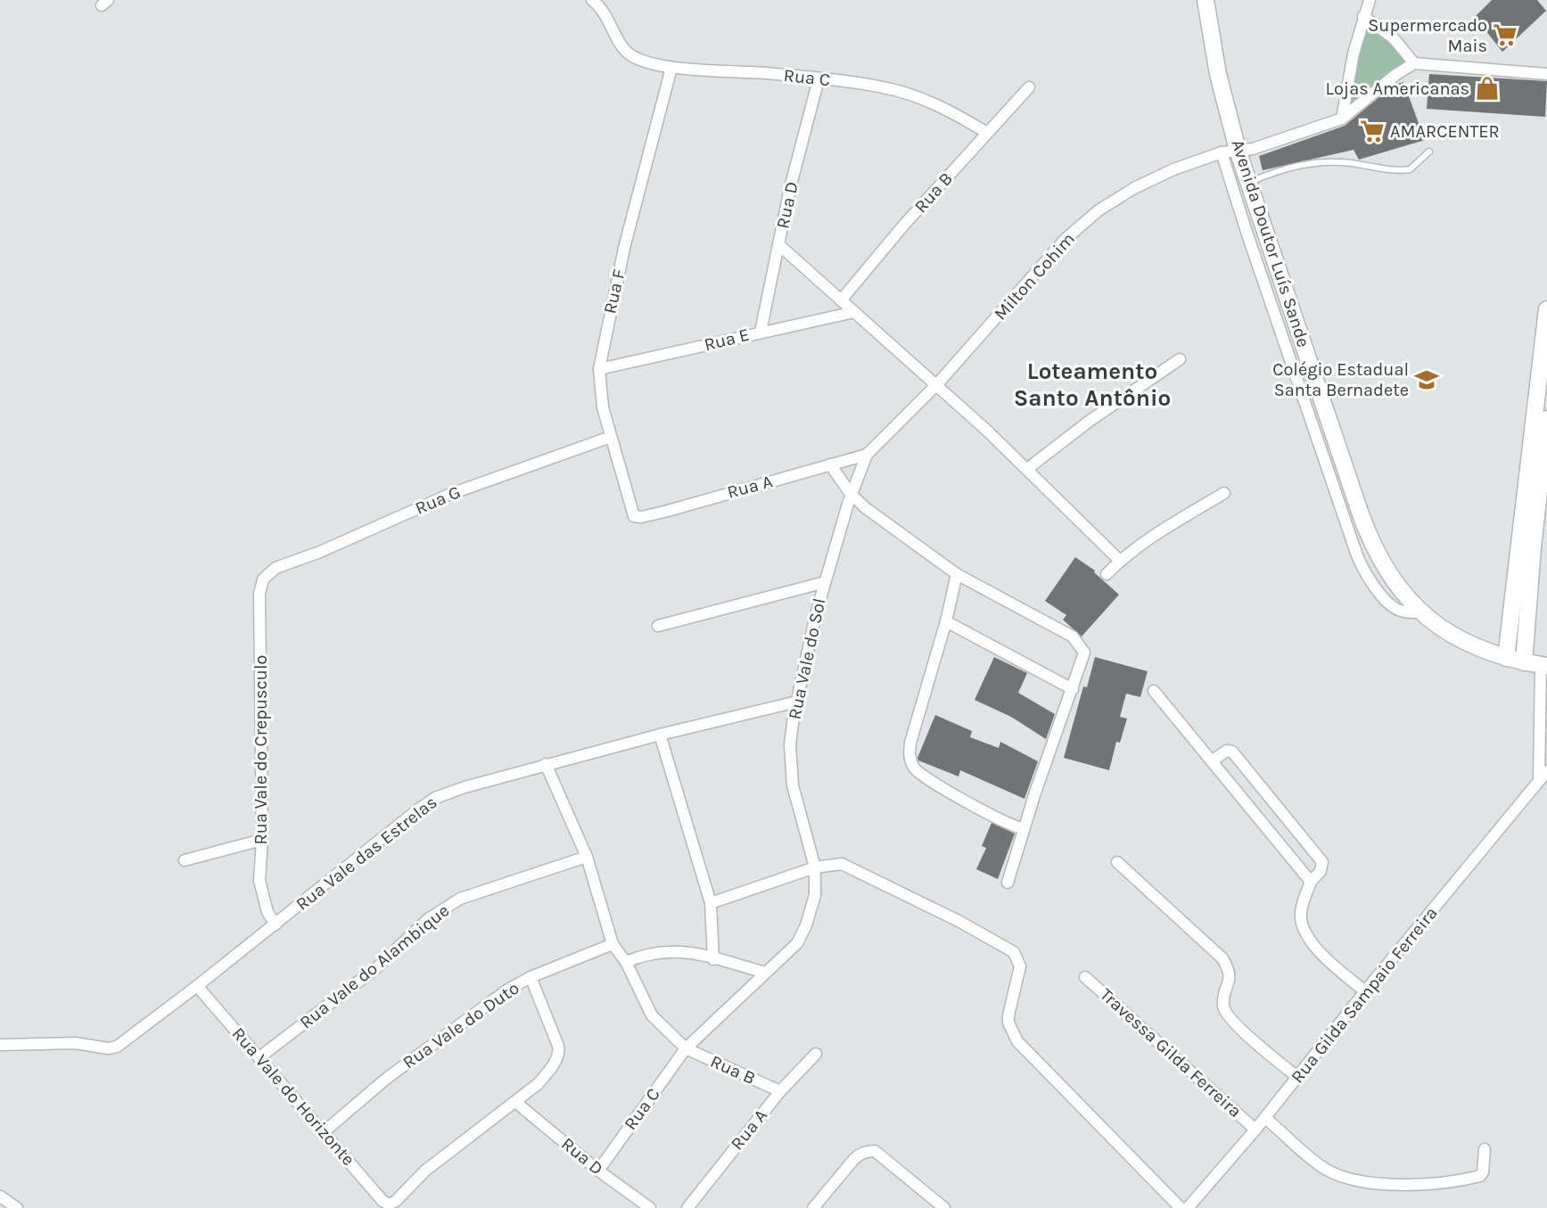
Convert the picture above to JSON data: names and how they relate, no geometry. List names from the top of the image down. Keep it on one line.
{"streets":{"street":["Rua C","Rua B","Rua D","Avenida Doutor Luís Sande","Milton Cohim","Rua F","Rua E","Rua A","Rua G","Rua Vale do Sol","Rua Vale do Crepusculo","Rua Vale das Estrelas","Rua Vale do Alambique","Rua Gilda Sampaio Ferreira","Rua Vale do Duto","Travessa Gilda Ferreira","Rua Vale do Horizonte"]},"crossings":[["Rua C","Rua B"],["Rua C","Rua D"],["Rua C","Rua F"],["Rua C","Rua Vale do Sol"],["Rua B","Rua A"],["Rua D","Rua E"],["Rua D","Rua Vale do Horizonte"],["Avenida Doutor Luís Sande","Milton Cohim"],["Milton Cohim","Rua A"],["Milton Cohim","Rua Vale do Sol"],["Rua F","Rua E"],["Rua F","Rua A"],["Rua F","Rua G"],["Rua A","Rua Vale do Sol"],["Rua G","Rua Vale do Crepusculo"],["Rua Vale do Sol","Rua Vale das Estrelas"],["Rua Vale do Crepusculo","Rua Vale das Estrelas"],["Rua Vale das Estrelas","Rua Vale do Horizonte"],["Rua Vale do Alambique","Rua Vale do Horizonte"],["Rua Gilda Sampaio Ferreira","Travessa Gilda Ferreira"],["Rua Vale do Duto","Rua Vale do Horizonte"]],"districts":["Loteamento Santo Antônio"],"places":{"supermarket":["Supermercado Mais","AMARCENTER"],"shop":["Lojas Americanas"],"school or university":["Colégio Estadual Santa Bernadete"]}}
